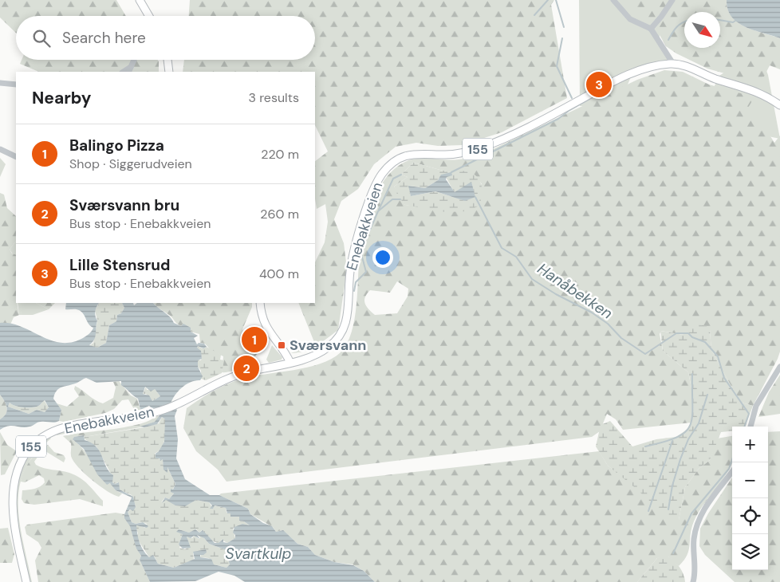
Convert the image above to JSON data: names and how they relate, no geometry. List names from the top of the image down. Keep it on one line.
{"streets":{"main road":["155","Enebakkveien"]},"water":["Hanåbekken","Svartkulp"],"places":{"transit":["Sværsvann"]},"north":"bottom right","page":{"search":"Search here","pins":["3","1","2"],"heading":["Nearby","3 results"],"list":[{"mark":"1","name":"Balingo Pizza","note":"Shop · Siggerudveien","value":"220 m"},{"mark":"2","name":"Sværsvann bru","note":"Bus stop · Enebakkveien","value":"260 m"},{"mark":"3","name":"Lille Stensrud","note":"Bus stop · Enebakkveien","value":"400 m"}],"map_buttons":["+","−"]}}
